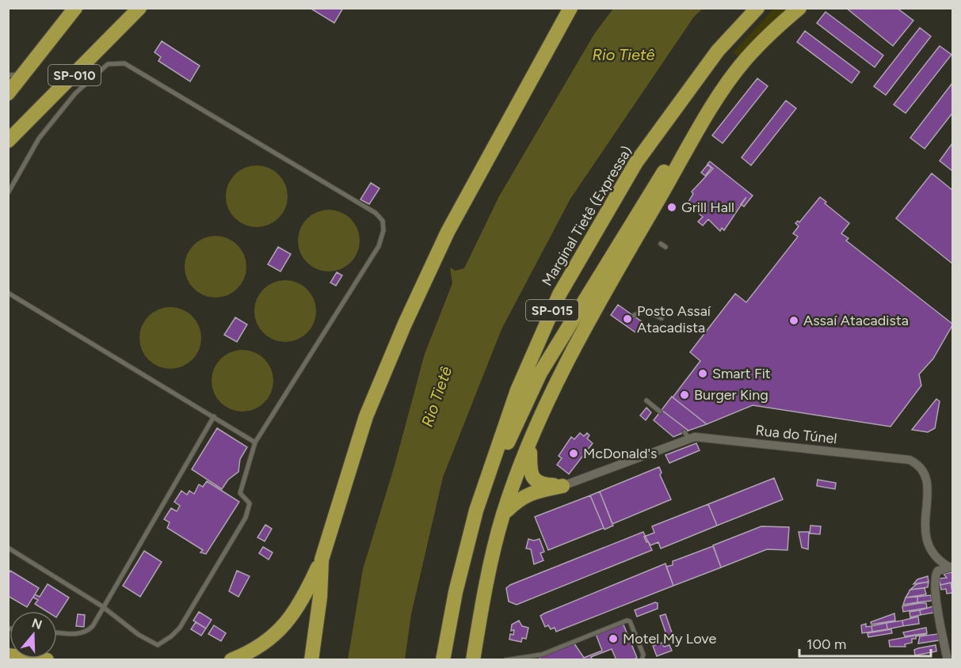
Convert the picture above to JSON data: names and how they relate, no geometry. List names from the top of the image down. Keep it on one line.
{"streets":{"highway":["SP-010","Marginal Tietê (Expressa)","SP-015"],"street":["Rua do Túnel"]},"water":["Rio Tietê"],"places":["Grill Hall","Posto Assaí Atacadista","Assaí Atacadista","Smart Fit","Burger King","McDonald's","Motel My Love"],"scale_bar":"100 m","north":"top"}
